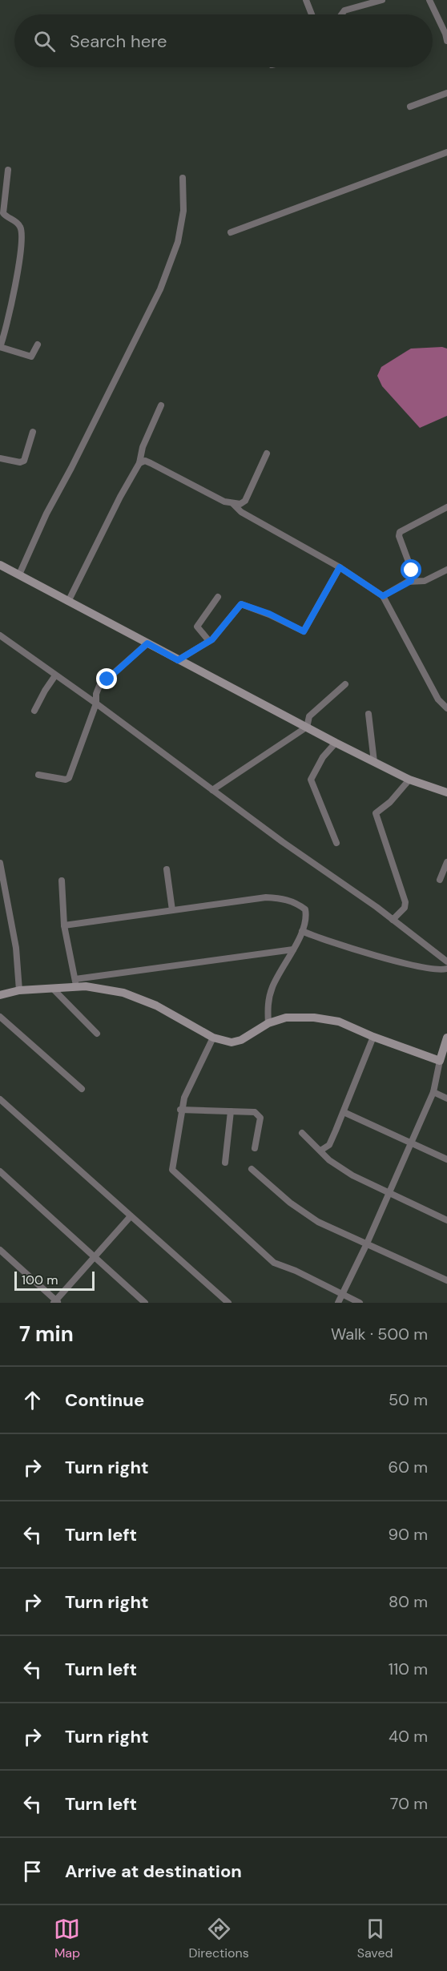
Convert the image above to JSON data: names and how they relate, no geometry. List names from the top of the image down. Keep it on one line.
{"scale_bar":"100 m","page":{"search":"Search here","scale":"100 m","heading":["7 min","Walk · 500 m"],"list":[["Continue","50 m"],["Turn right","60 m"],["Turn left","90 m"],["Turn right","80 m"],["Turn left","110 m"],["Turn right","40 m"],["Turn left","70 m"],"Arrive at destination"],"nav":["Map","Directions","Saved"]}}
